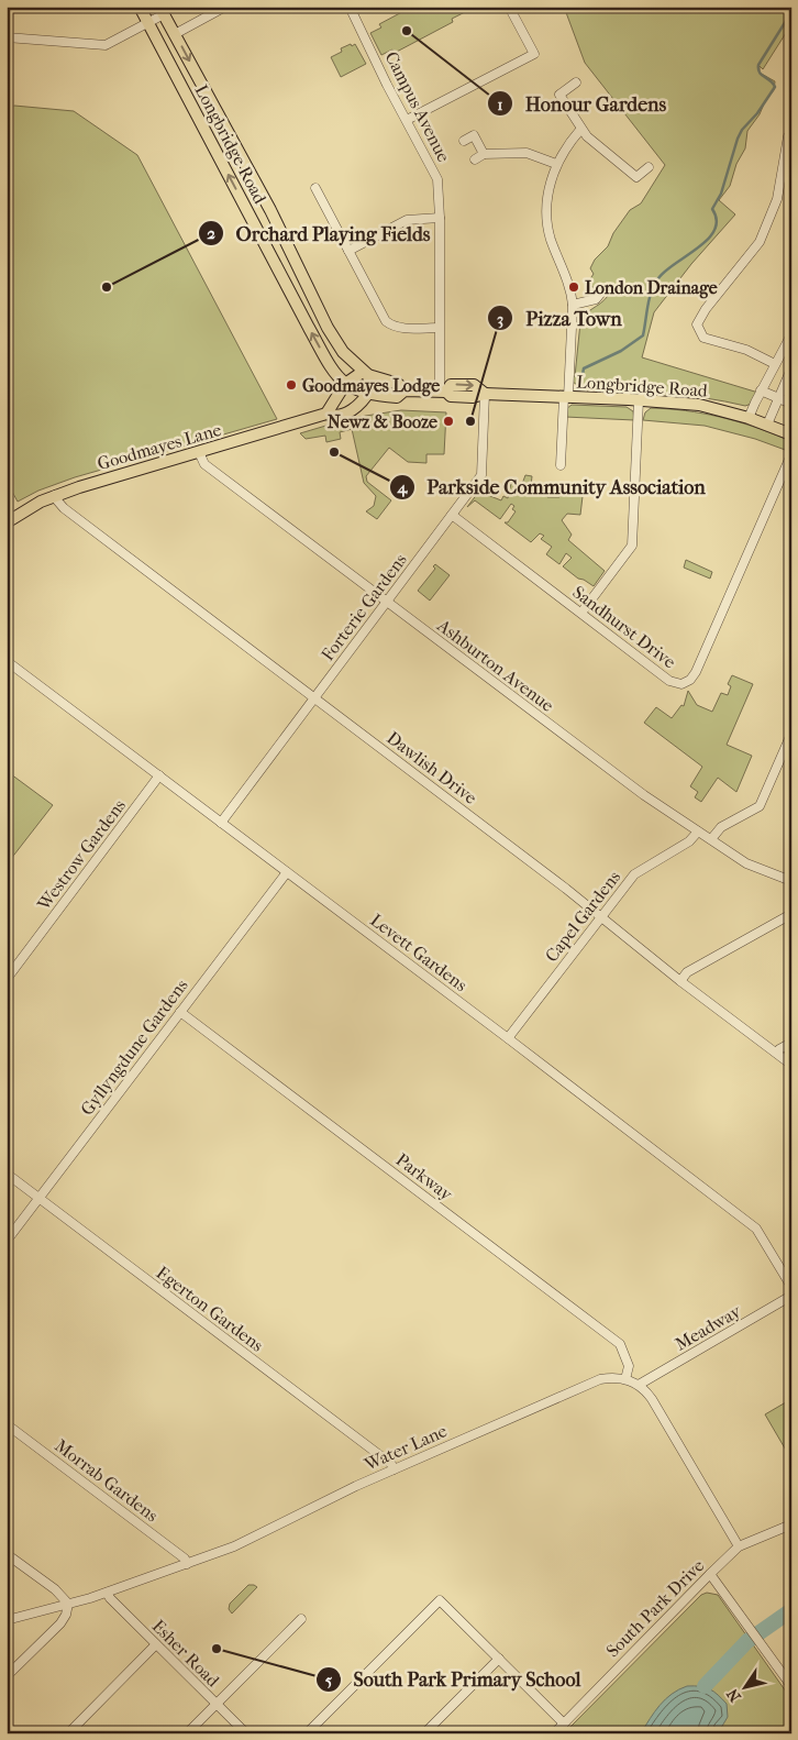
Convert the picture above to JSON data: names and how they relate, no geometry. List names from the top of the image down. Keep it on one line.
{"streets":{"main road":["Longbridge Road","Goodmayes Lane"],"street":["Campus Avenue","Forterie Gardens","Sandhurst Drive","Ashburton Avenue","Dawlish Drive","Westrow Gardens","Capel Gardens","Levett Gardens","Gyllyngdune Gardens","Parkway","Egerton Gardens","Meadway","Water Lane","Morrab Gardens","South Park Drive","Esher Road"]},"crossings":[["Campus Avenue","Longbridge Road"],["Longbridge Road","Goodmayes Lane"],["Longbridge Road","Forterie Gardens"],["Goodmayes Lane","Ashburton Avenue"],["Goodmayes Lane","Dawlish Drive"],["Forterie Gardens","Sandhurst Drive"],["Forterie Gardens","Ashburton Avenue"],["Forterie Gardens","Dawlish Drive"],["Forterie Gardens","Levett Gardens"],["Ashburton Avenue","Capel Gardens"],["Dawlish Drive","Capel Gardens"],["Westrow Gardens","Levett Gardens"],["Capel Gardens","Levett Gardens"],["Levett Gardens","Gyllyngdune Gardens"],["Gyllyngdune Gardens","Parkway"],["Gyllyngdune Gardens","Egerton Gardens"],["Parkway","Water Lane"],["Egerton Gardens","Water Lane"],["Meadway","Water Lane"],["Water Lane","Morrab Gardens"],["Water Lane","South Park Drive"],["Water Lane","Esher Road"]],"places":["Honour Gardens","Orchard Playing Fields","London Drainage","Goodmayes Lodge","Newz & Booze","Pizza Town","Parkside Community Association","South Park Primary School"],"north":"bottom left"}
